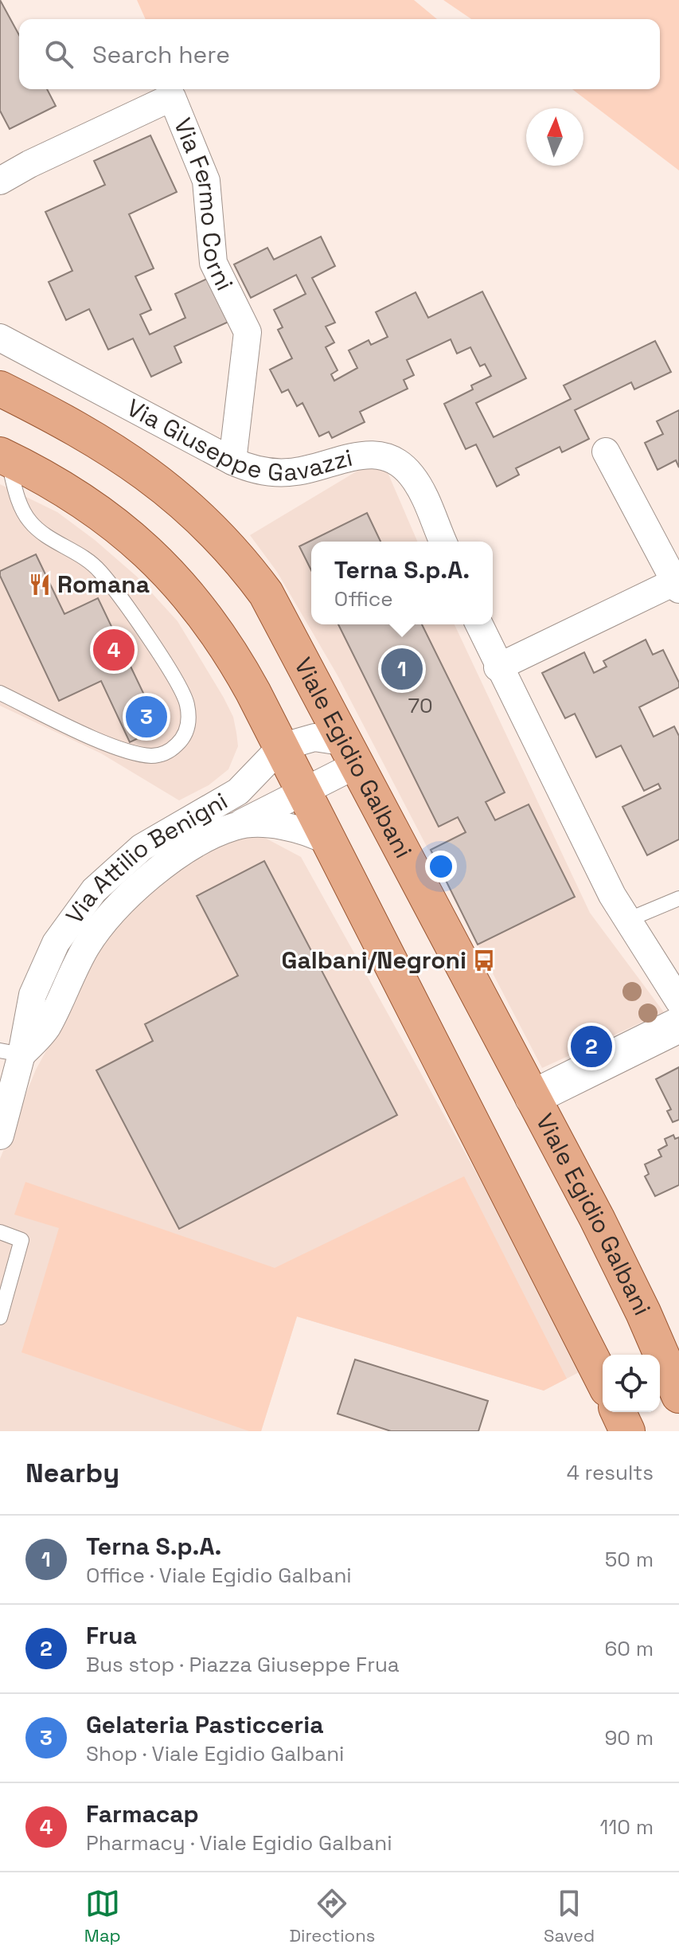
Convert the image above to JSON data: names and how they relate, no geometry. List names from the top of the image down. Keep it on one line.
{"streets":{"main road":["Viale Egidio Galbani"],"street":["Via Fermo Corni","Via Giuseppe Gavazzi","Via Attilio Benigni"]},"crossings":[["Via Fermo Corni","Via Giuseppe Gavazzi"]],"places":{"restaurant":["Romana"],"bus stop":["Galbani/Negroni"]},"house_numbers":["70"],"north":"top","page":{"search":"Search here","popup":["Terna S.p.A.","Office"],"pins":["4","1","3","2"],"heading":["Nearby","4 results"],"list":[{"mark":"1","name":"Terna S.p.A.","note":"Office · Viale Egidio Galbani","value":"50 m"},{"mark":"2","name":"Frua","note":"Bus stop · Piazza Giuseppe Frua","value":"60 m"},{"mark":"3","name":"Gelateria Pasticceria","note":"Shop · Viale Egidio Galbani","value":"90 m"},{"mark":"4","name":"Farmacap","note":"Pharmacy · Viale Egidio Galbani","value":"110 m"}],"nav":["Map","Directions","Saved"]}}
